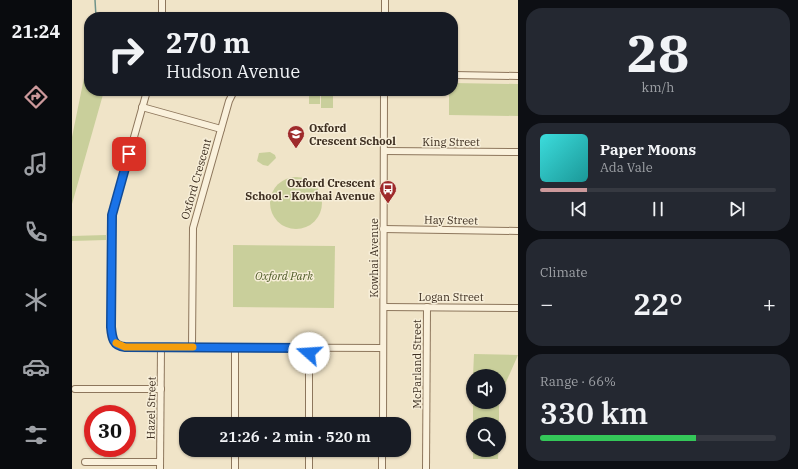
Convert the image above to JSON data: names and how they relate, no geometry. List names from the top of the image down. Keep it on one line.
{"streets":{"street":["King Street","Oxford Crescent","Hay Street","Kowhai Avenue","Logan Street","McParland Street","Hazel Street"]},"crossings":[["King Street","Kowhai Avenue"],["Hay Street","Kowhai Avenue"],["Kowhai Avenue","Logan Street"],["Logan Street","McParland Street"]],"parks":["Oxford Park"],"places":{"school or university":["Oxford Crescent School"],"bus stop":["Oxford Crescent School - Kowhai Avenue"]},"page":{"tabs":"21:24","tile":[["28","km/h"],"Climate",["Range · 66%","330 km"]],"turn":["270 m","Hudson Avenue"],"song":["Paper Moons","Ada Vale"],"heat":["−","22°","+"],"limit":"30","trip":"21:26 · 2 min · 520 m"}}
